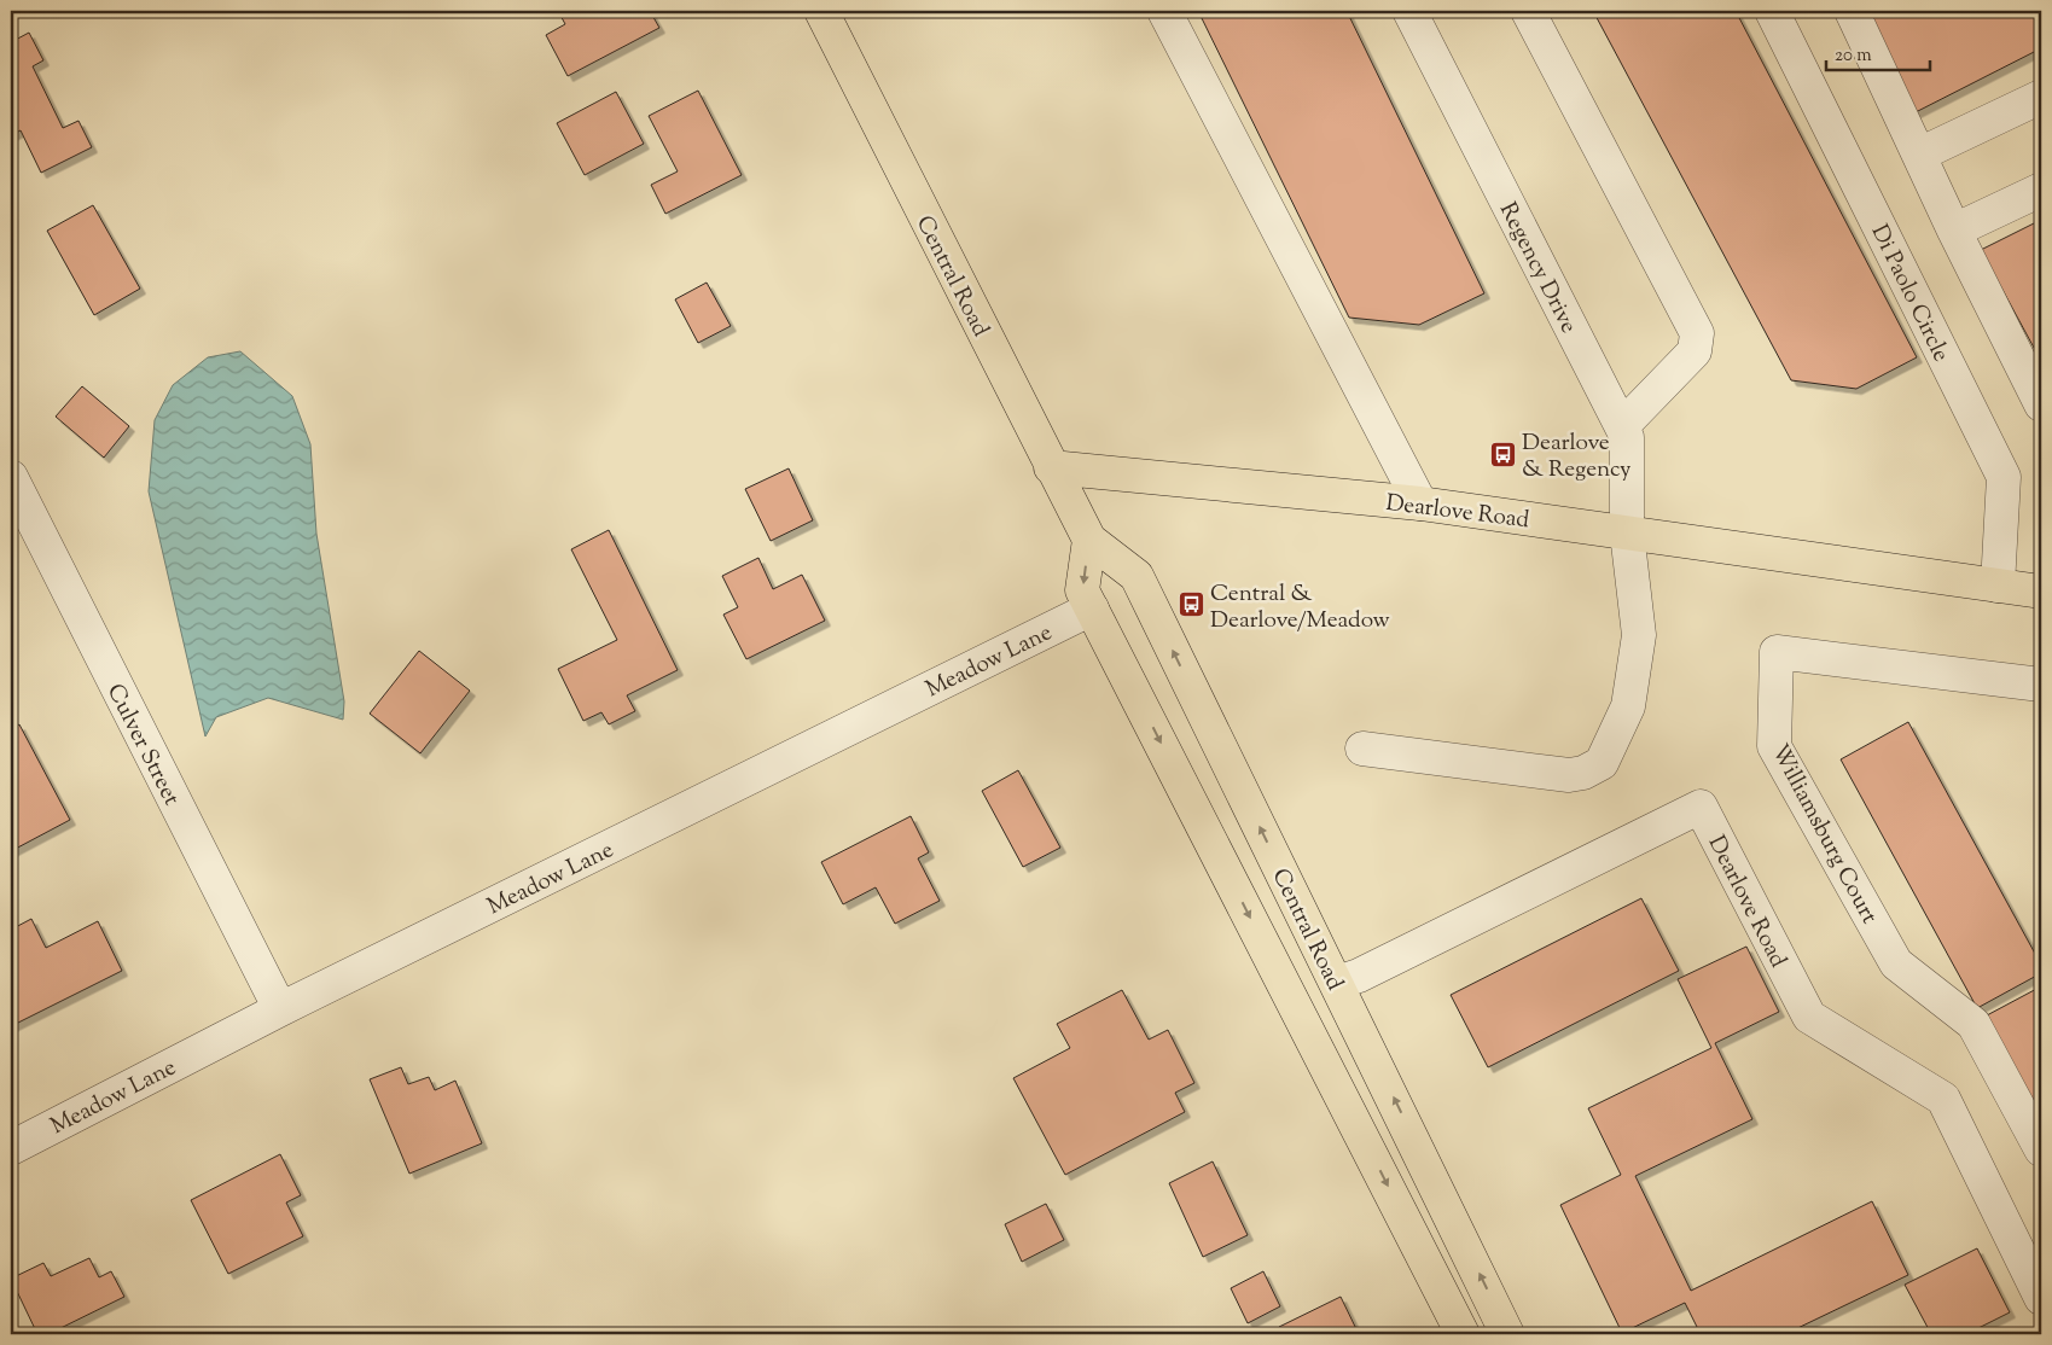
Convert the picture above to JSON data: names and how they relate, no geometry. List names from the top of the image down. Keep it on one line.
{"streets":{"main road":["Central Road","Dearlove Road"],"street":["Regency Drive","Di Paolo Circle","Meadow Lane","Culver Street","Williamsburg Court"]},"crossings":[["Regency Drive","Dearlove Road"],["Central Road","Dearlove Road"],["Central Road","Meadow Lane"],["Di Paolo Circle","Dearlove Road"],["Meadow Lane","Culver Street"]],"places":{"bus stop":["Dearlove & Regency","Central & Dearlove/Meadow"]},"scale_bar":"20 m"}
